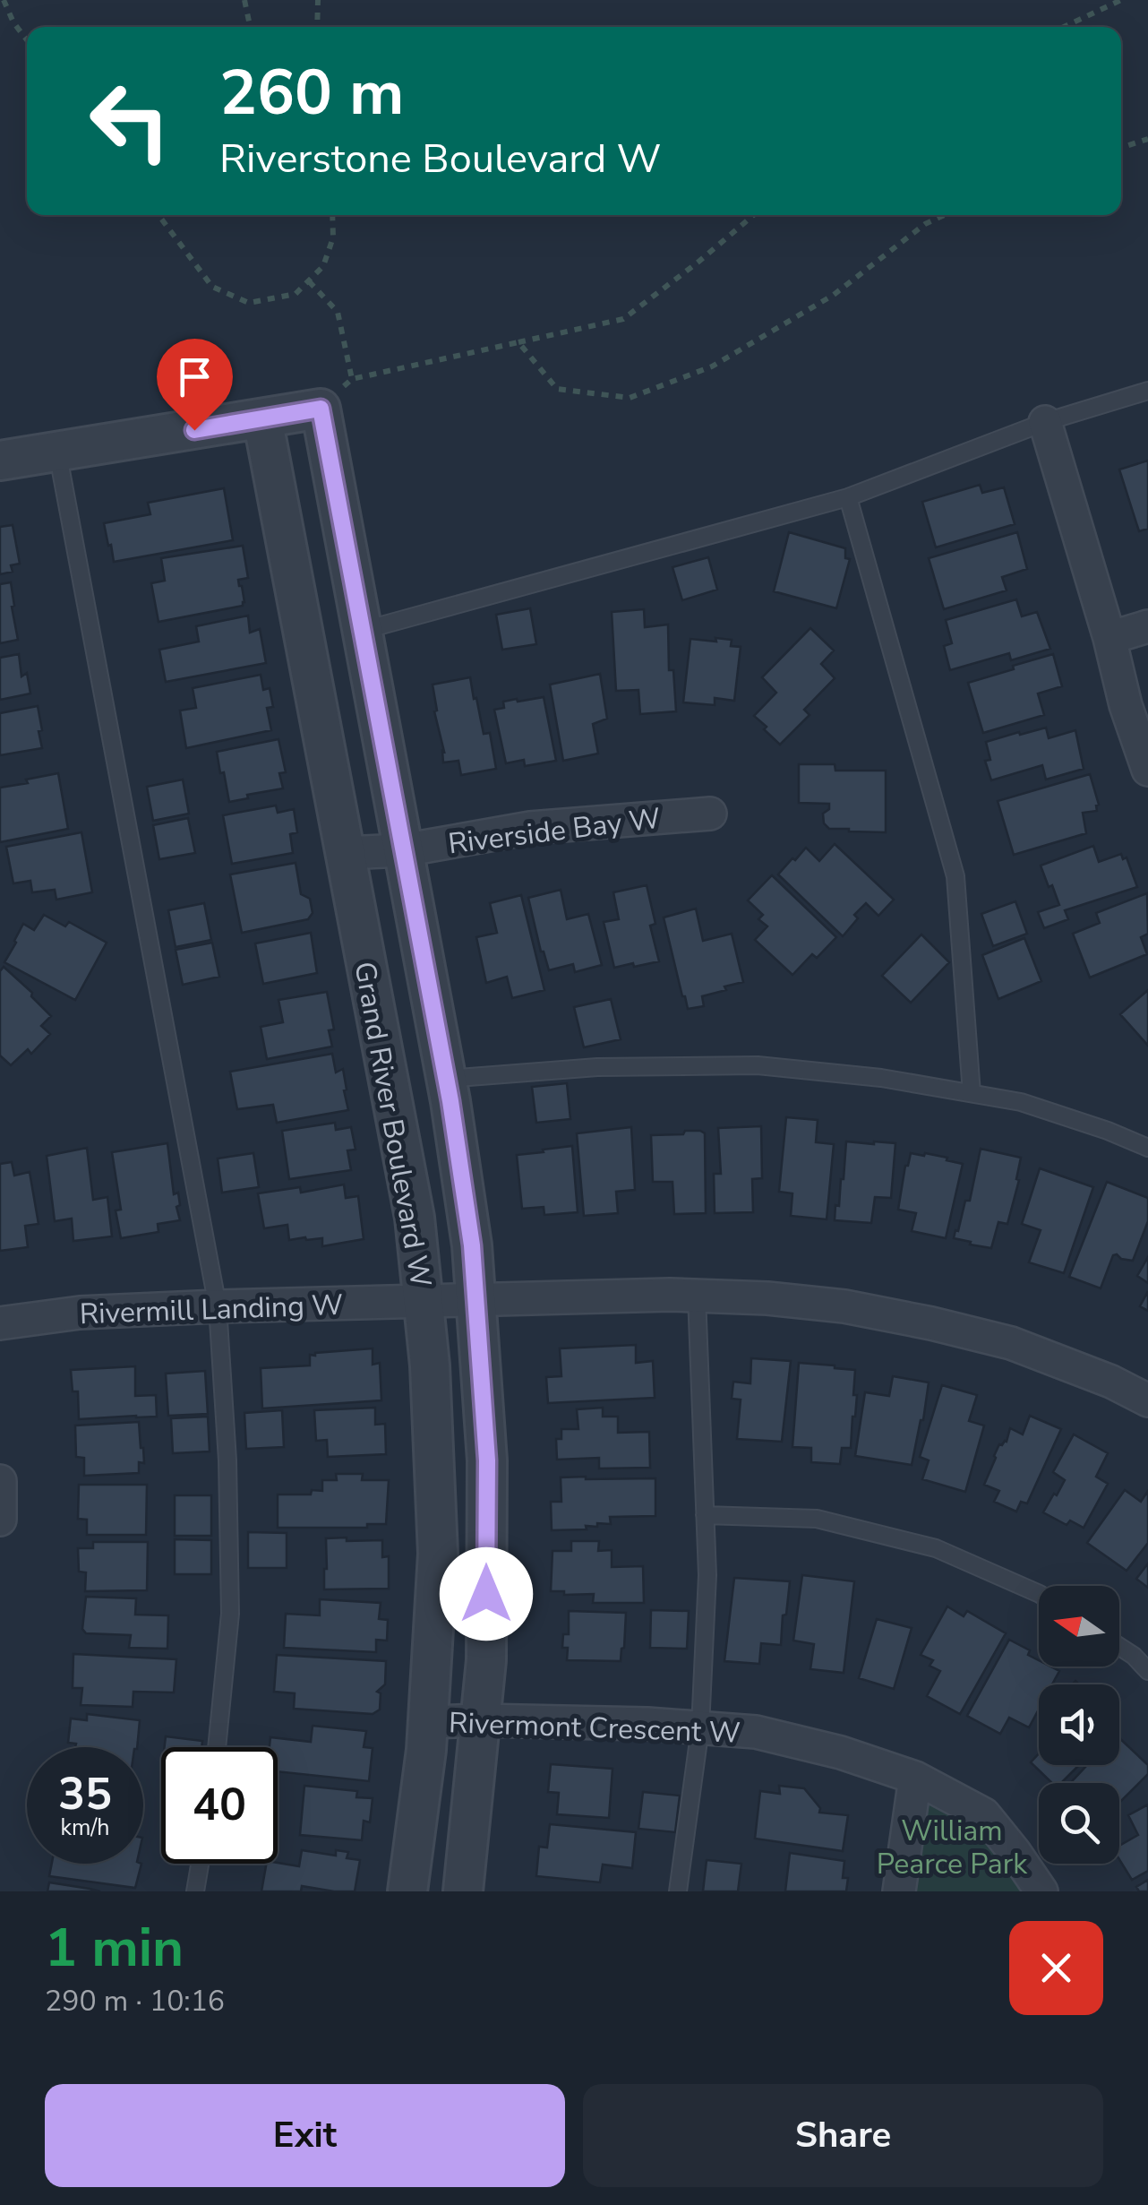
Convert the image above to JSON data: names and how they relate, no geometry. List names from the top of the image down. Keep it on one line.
{"streets":{"street":["Riverside Bay W","Grand River Boulevard W","Rivermill Landing W","Rivermont Crescent W"]},"crossings":[["Riverside Bay W","Grand River Boulevard W"],["Grand River Boulevard W","Rivermill Landing W"],["Grand River Boulevard W","Rivermont Crescent W"]],"parks":["William Pearce Park"],"north":"left","page":{"turn":["260 m","Riverstone Boulevard W"],"speed":"35 km/h","limit":"40","heading":["1 min","290 m · 10:16"],"buttons":["Exit","Share"]}}
